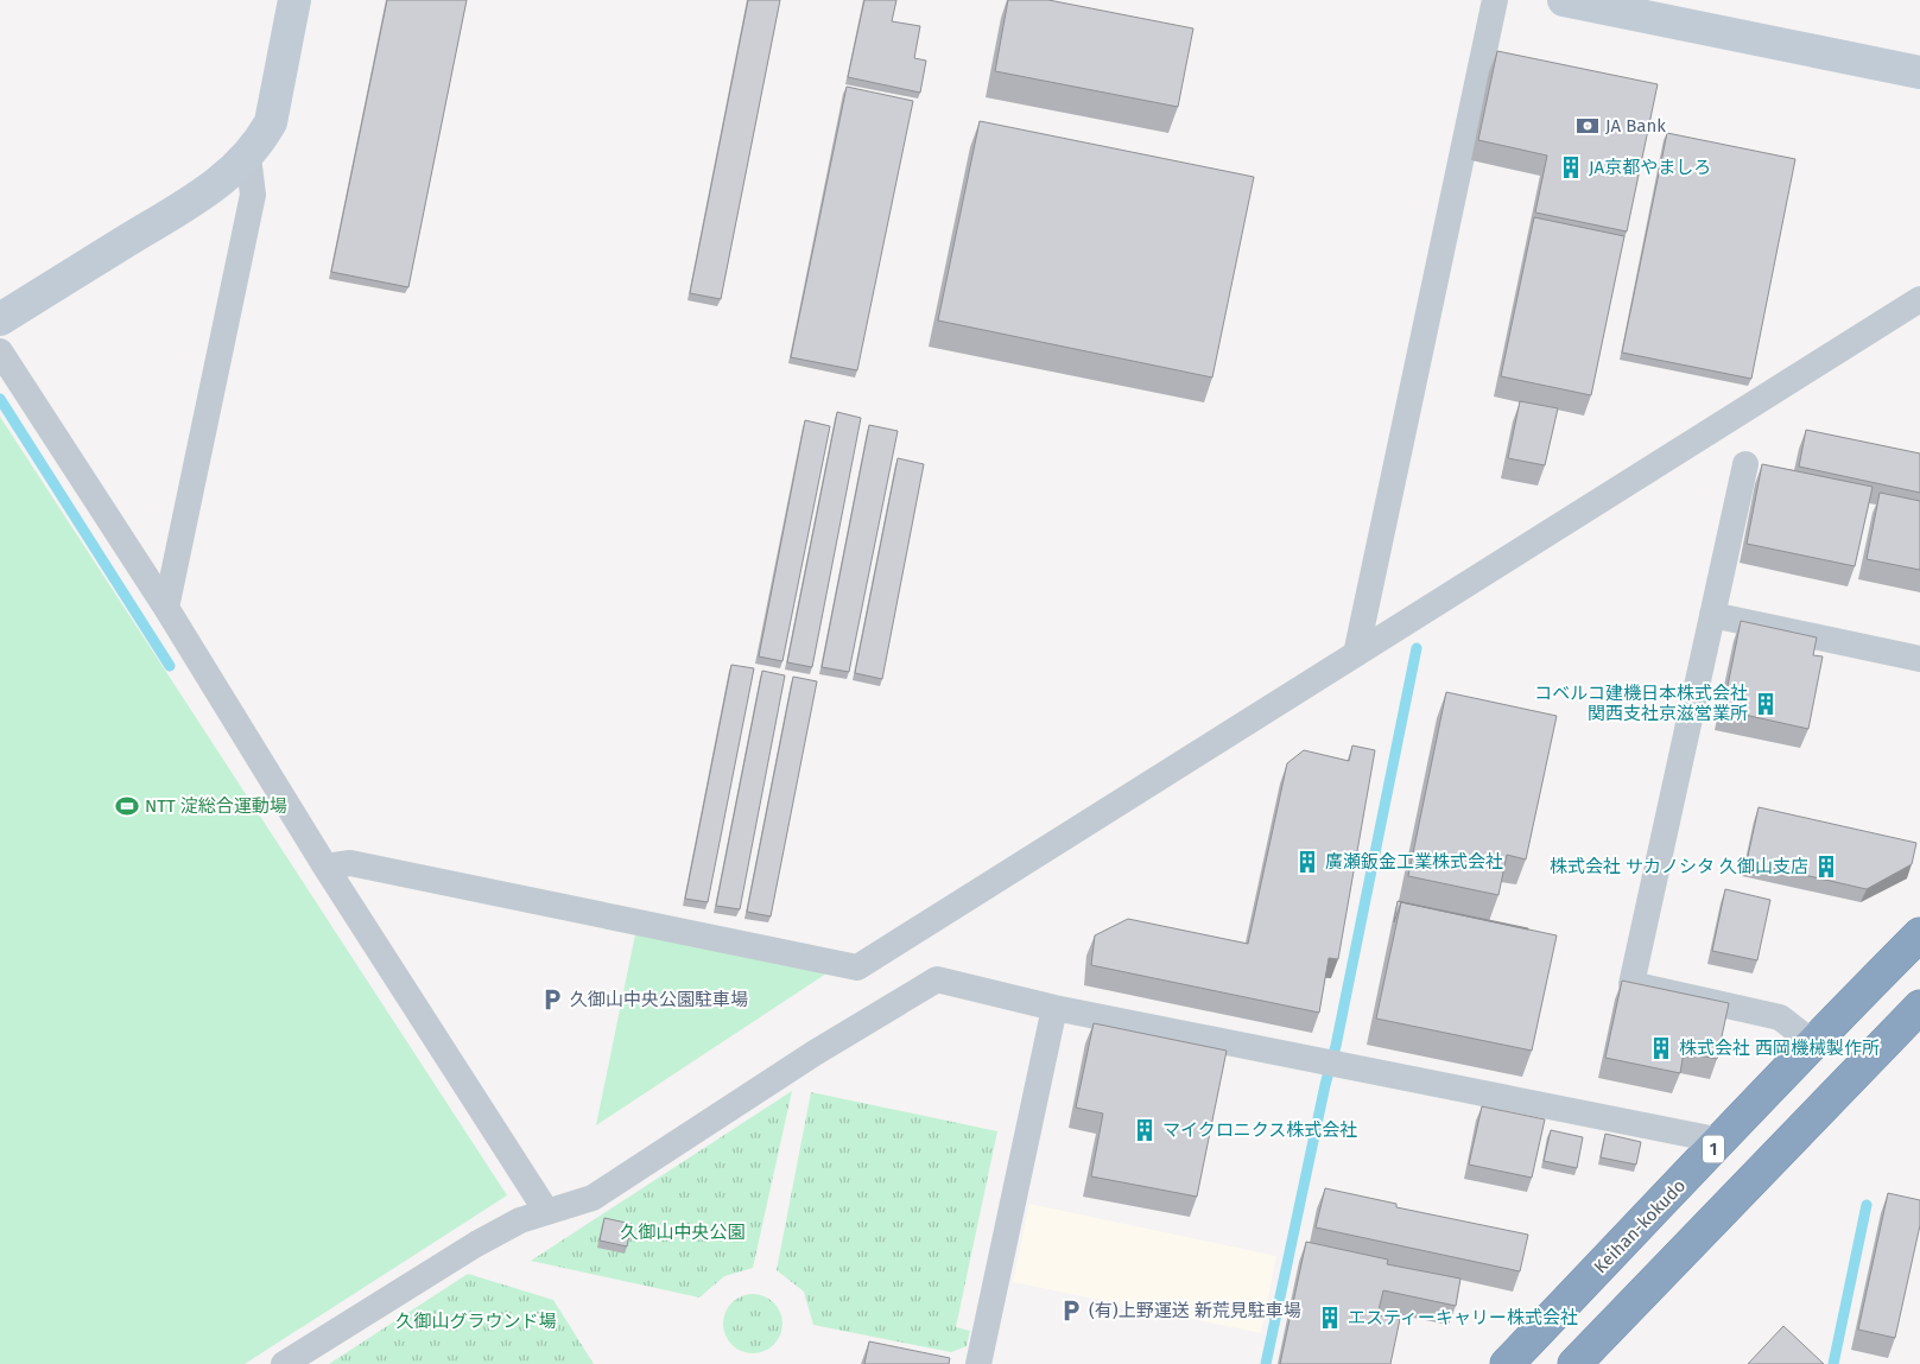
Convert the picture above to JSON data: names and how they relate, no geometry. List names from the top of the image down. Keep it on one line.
{"streets":{"highway":["1","Keihan-kokudo"]},"parks":["久御山中央公園","久御山グラウンド場"],"places":{"bank":["JA Bank"],"building":["JA京都やましろ","コベルコ建機日本株式会社 関西支社京滋営業所","廣瀬鈑金工業株式会社","株式会社 サカノシタ 久御山支店","株式会社 西岡機械製作所","マイクロニクス株式会社","エスティーキャリー株式会社"],"sports":["NTT 淀総合運動場"],"parking":["久御山中央公園駐車場","(有)上野運送 新荒見駐車場"]}}
